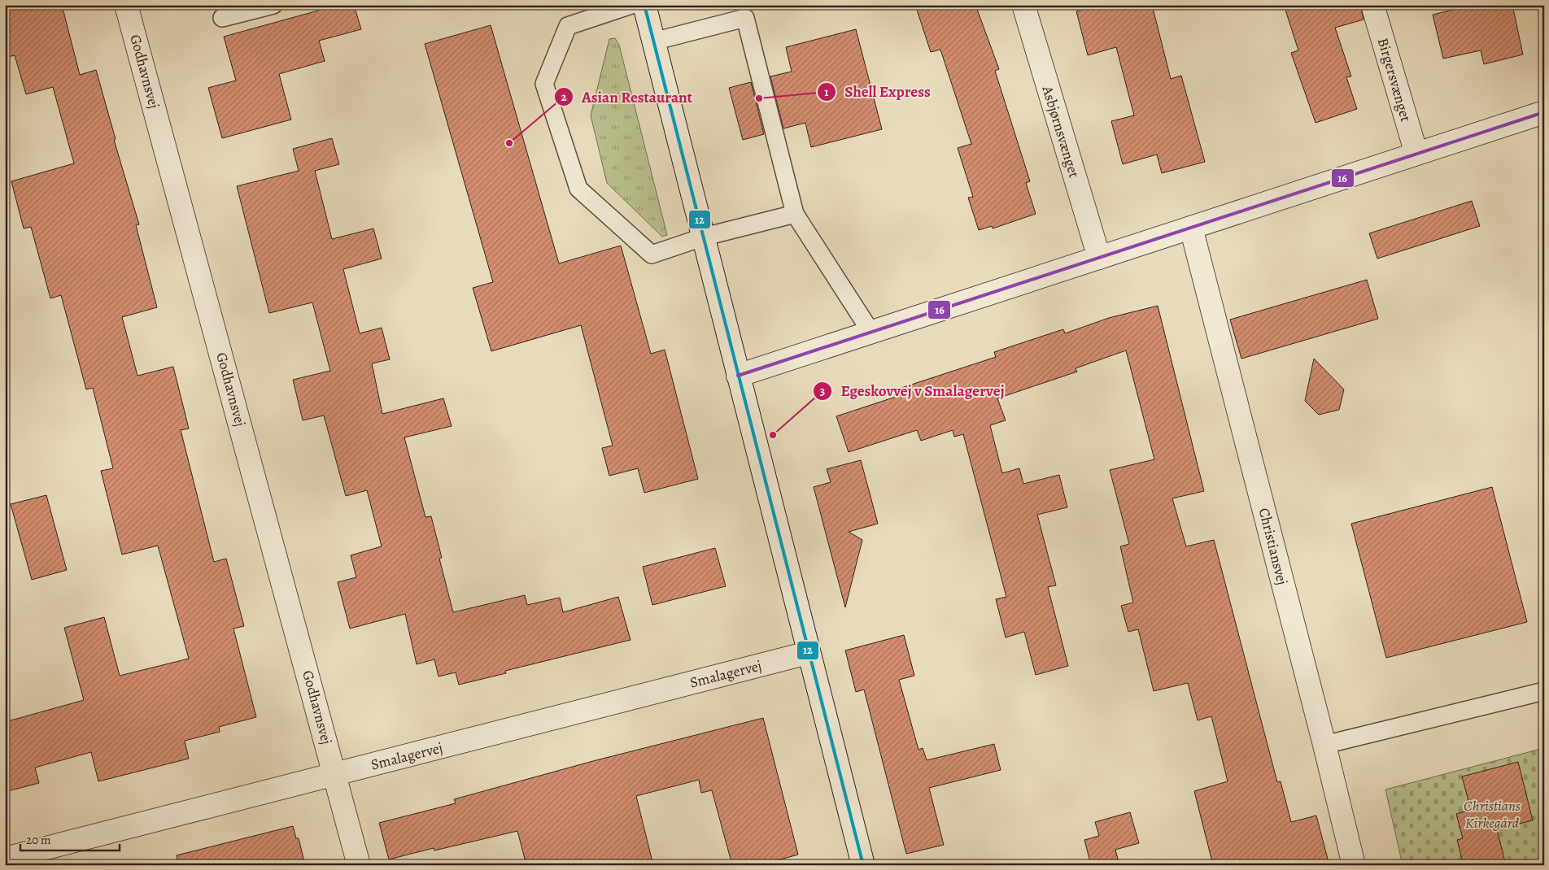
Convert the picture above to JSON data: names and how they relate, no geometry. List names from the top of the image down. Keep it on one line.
{"streets":{"street":["Godhavnsvej","Birgersvænget","Asbjørnsvænget","Christiansvej","Smalagervej"]},"crossings":[["Godhavnsvej","Smalagervej"]],"parks":["Christians Kirkegård"],"places":["Shell Express","Asian Restaurant","Egeskovvej v Smalagervej"],"lines":["transit line 12","transit line 16"],"scale_bar":"20 m"}
